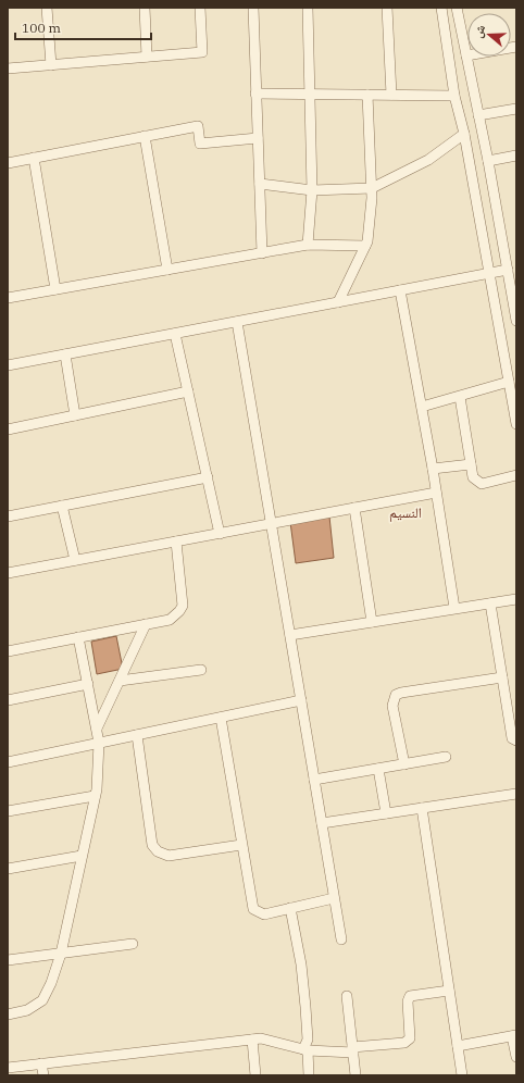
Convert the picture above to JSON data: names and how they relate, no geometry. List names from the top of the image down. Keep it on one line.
{"districts":["النسيم"],"scale_bar":"100 m","north":"left"}
